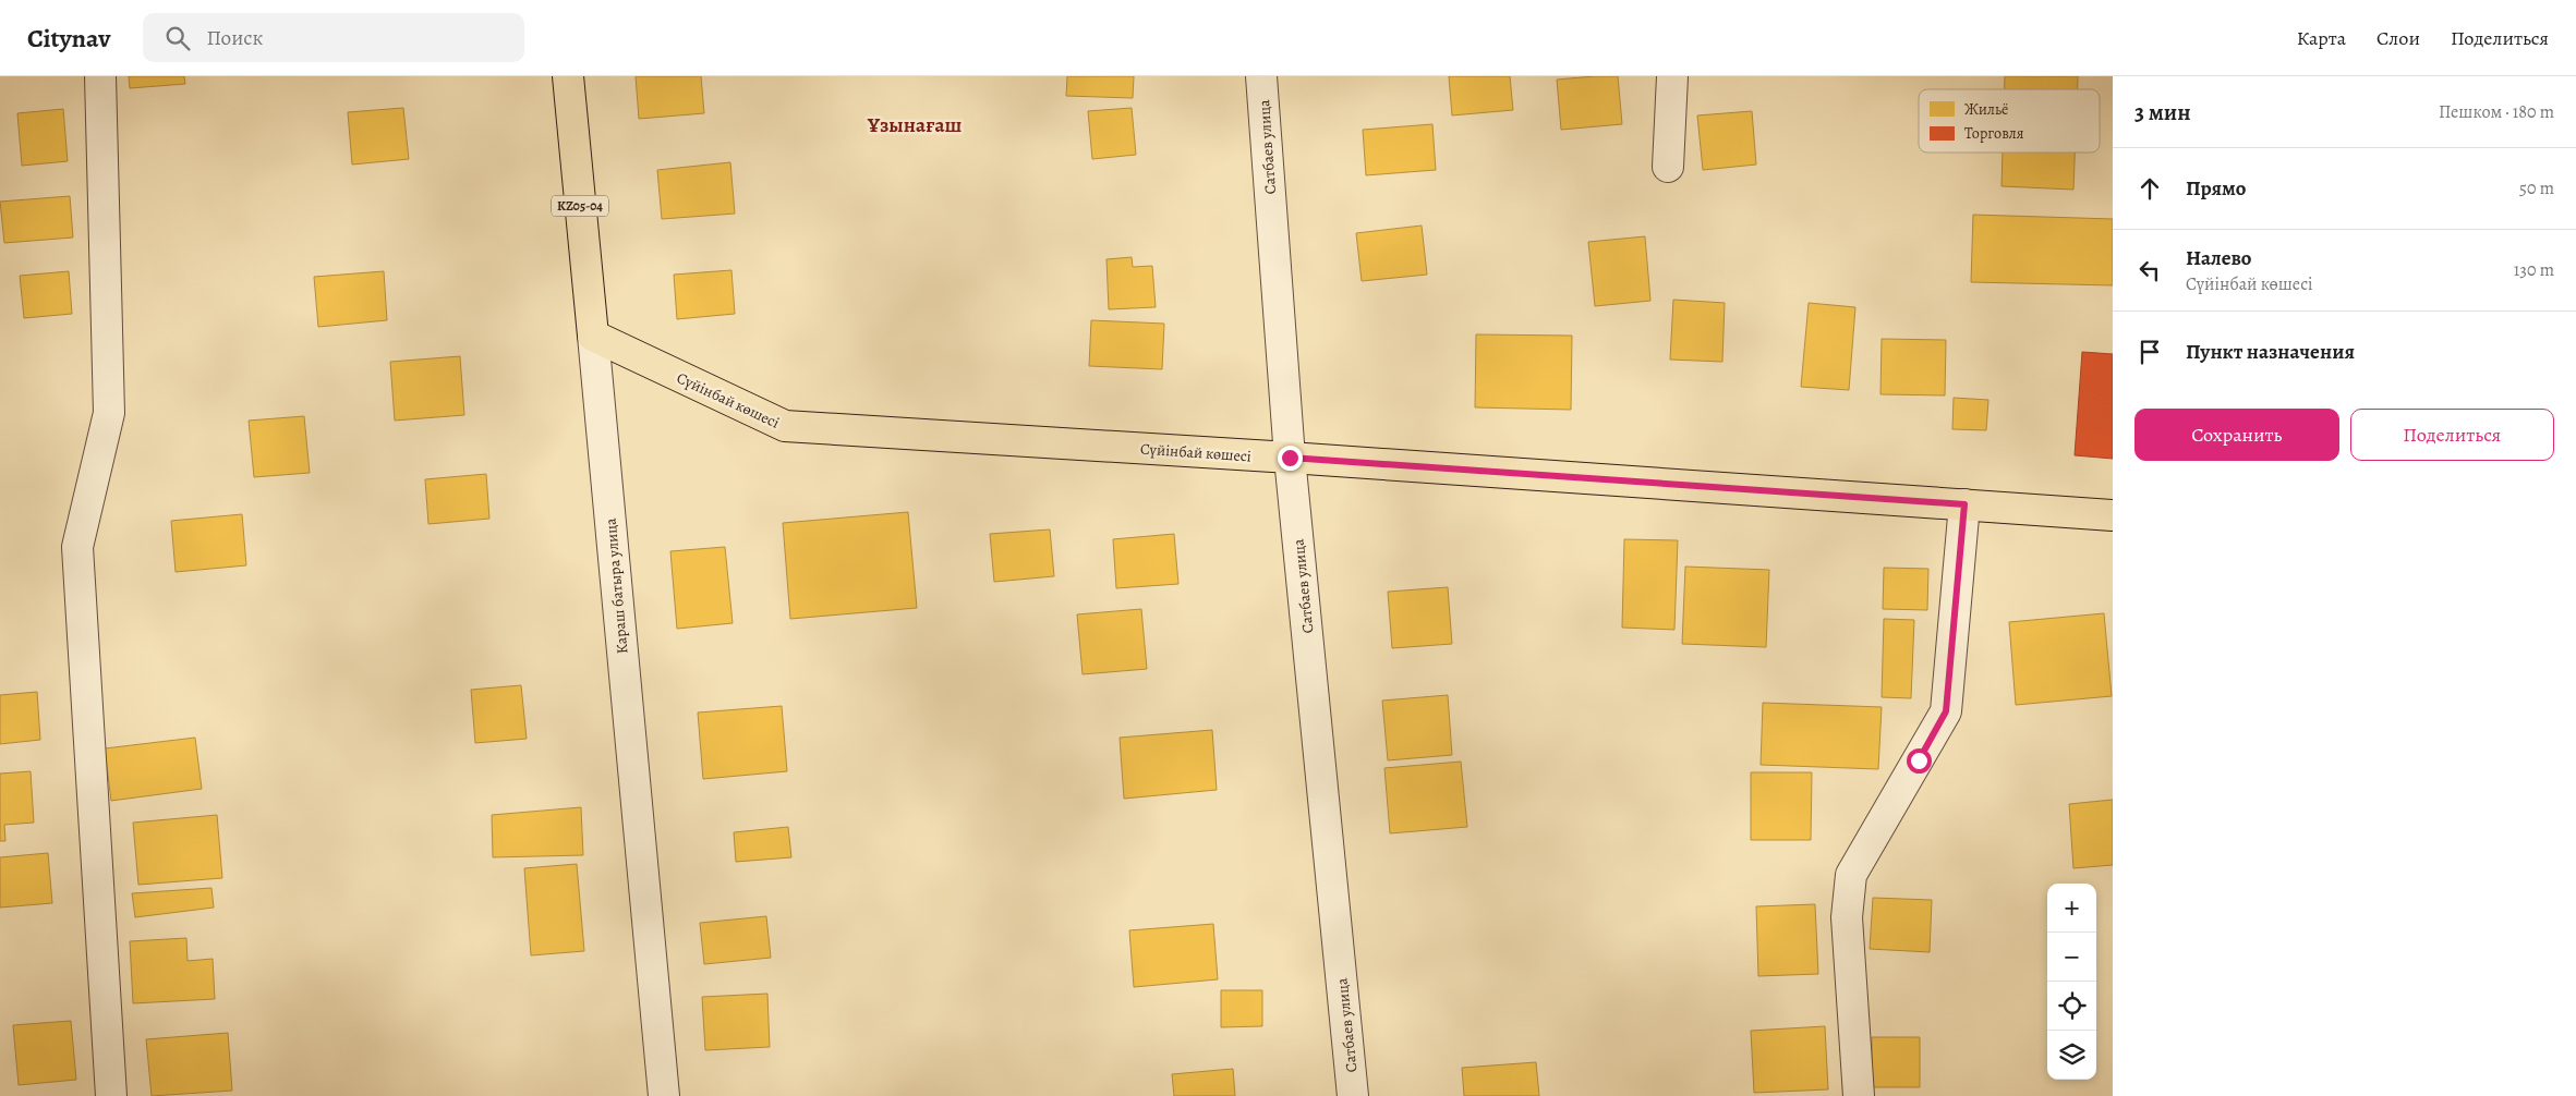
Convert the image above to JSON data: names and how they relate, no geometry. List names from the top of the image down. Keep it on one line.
{"streets":{"main road":["KZ05-04","Сүйінбай көшесі","Караш батыра улица"],"street":["Сатбаев улица"]},"crossings":[["Сатбаев улица","Сүйінбай көшесі"],["Сүйінбай көшесі","Караш батыра улица"]],"districts":["Ұзынағаш"],"legend":["Жильё","Торговля"],"page":{"header":"Citynav","search":"Поиск","nav":["Карта","Слои","Поделиться"],"heading":["3 мин","Пешком · 180 m"],"list":[["Прямо","50 m"],["Налево","Сүйінбай көшесі","130 m"],"Пункт назначения"],"buttons":["Сохранить","Поделиться"],"map_buttons":["+","−"]}}
